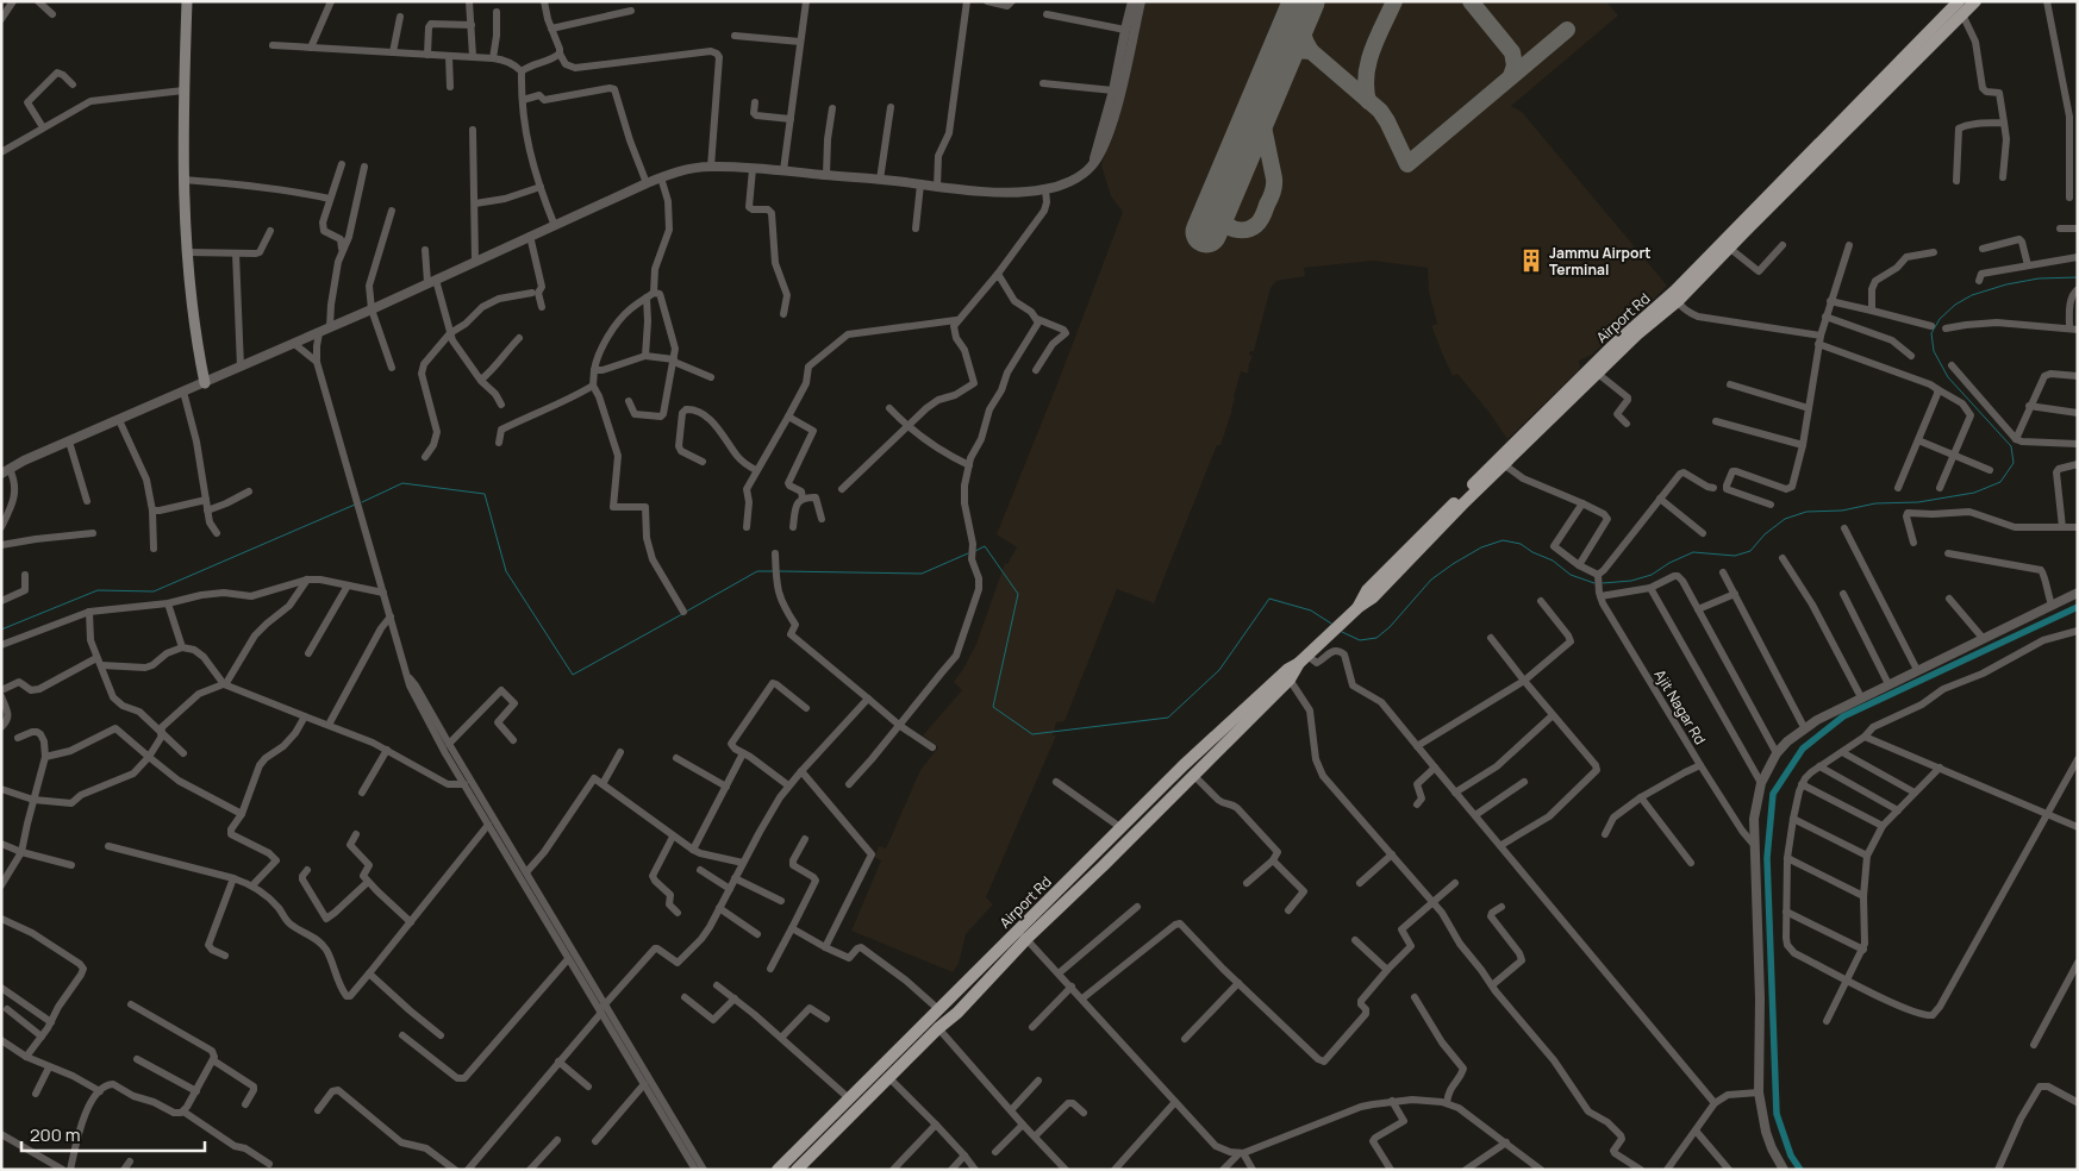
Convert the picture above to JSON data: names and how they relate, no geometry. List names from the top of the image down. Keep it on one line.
{"streets":{"main road":["Airport Rd"],"street":["Ajit Nagar Rd"]},"places":{"building":["Jammu Airport Terminal"]},"scale_bar":"200 m"}
